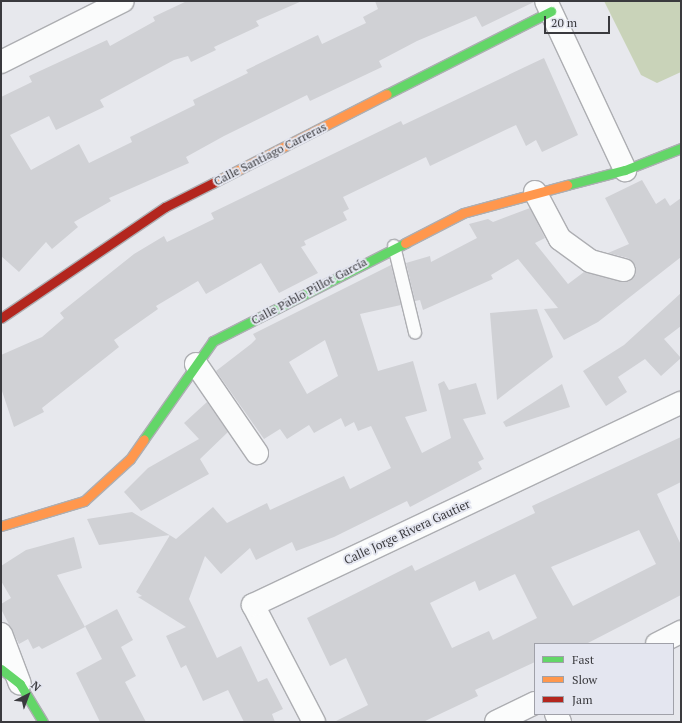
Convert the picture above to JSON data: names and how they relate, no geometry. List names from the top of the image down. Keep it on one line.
{"streets":{"street":["Calle Santiago Carreras","Calle Pablo Pillot García","Calle Jorge Rivera Gautier"]},"legend":["Fast","Slow","Jam"],"scale_bar":"20 m","north":"top right"}
